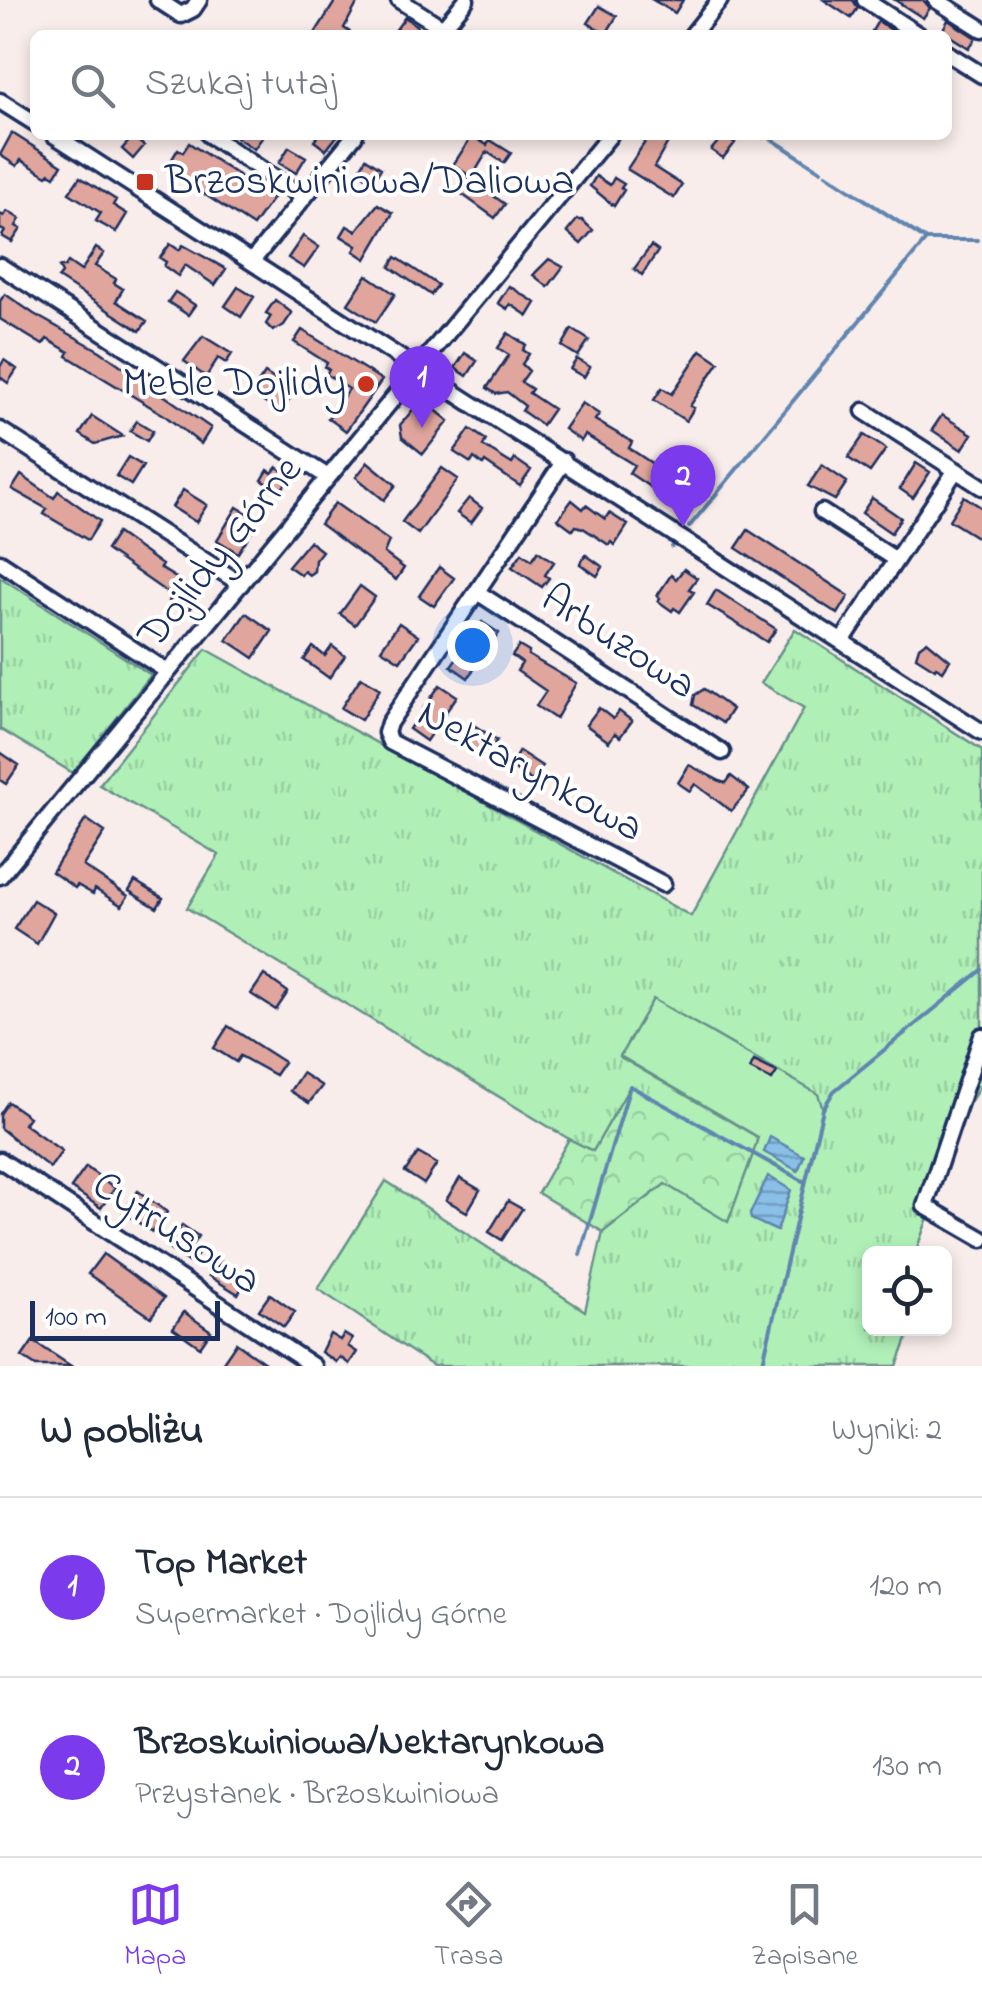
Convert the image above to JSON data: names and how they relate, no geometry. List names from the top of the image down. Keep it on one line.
{"streets":{"street":["Dojlidy Górne","Arbuzowa","Nektarynkowa","Cytrusowa"]},"crossings":[["Arbuzowa","Nektarynkowa"]],"places":{"transit":["Brzoskwiniowa/Daliowa"],"other":["Meble Dojlidy"]},"scale_bar":"100 m","page":{"search":"Szukaj tutaj","pins":["1","2"],"scale":"100 m","heading":["W pobliżu","Wyniki: 2"],"list":[{"mark":"1","name":"Top Market","note":"Supermarket · Dojlidy Górne","value":"120 m"},{"mark":"2","name":"Brzoskwiniowa/Nektarynkowa","note":"Przystanek · Brzoskwiniowa","value":"130 m"}],"nav":["Mapa","Trasa","Zapisane"]}}
